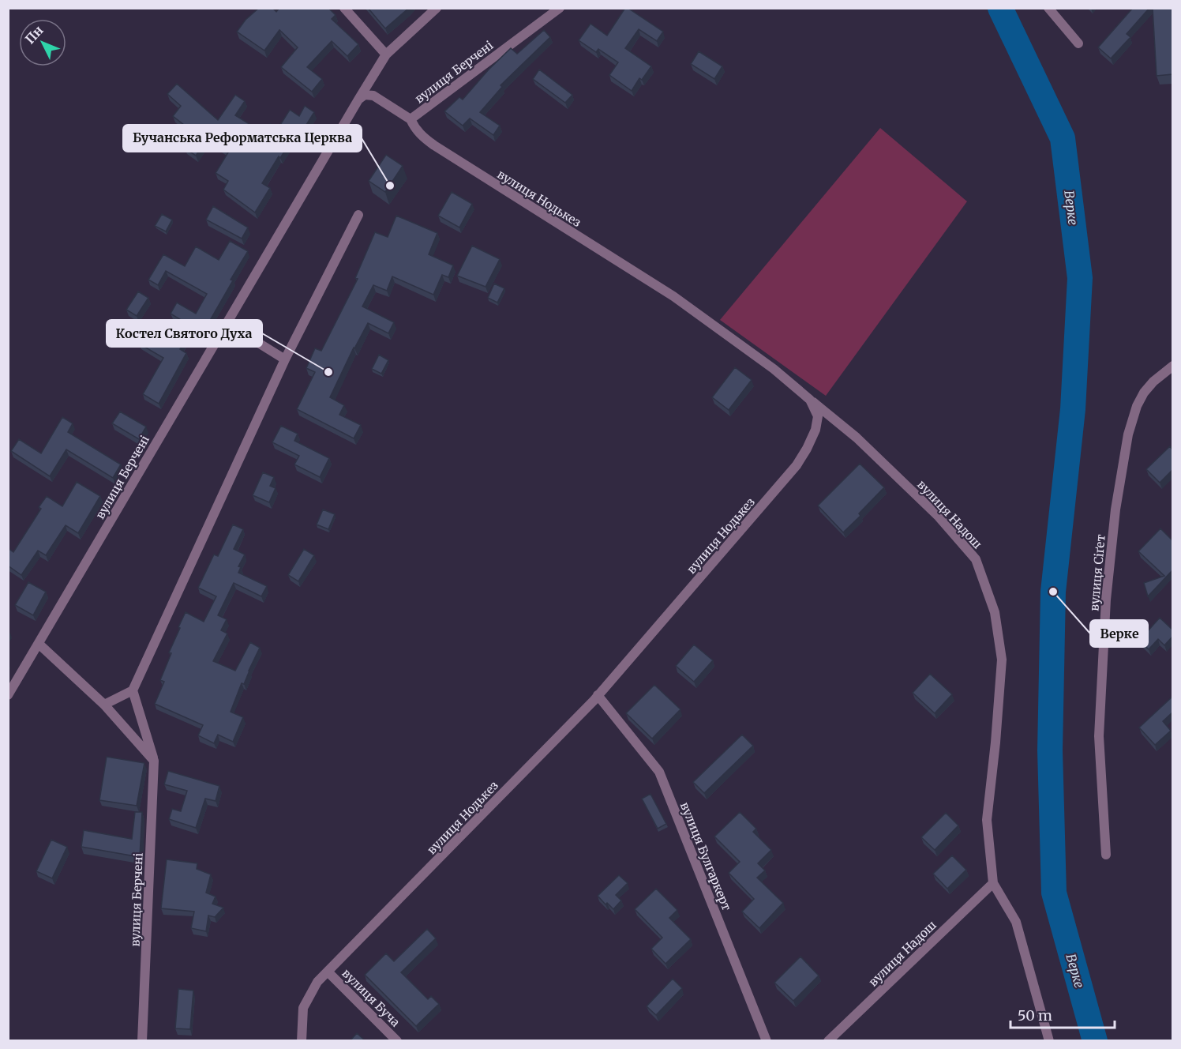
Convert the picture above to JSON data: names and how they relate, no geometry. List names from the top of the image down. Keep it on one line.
{"streets":{"street":["вулиця Берчені","вулиця Нодькез","вулиця Надош","вулиця Сіґет","вулиця Булгаркерт","вулиця Буча"]},"crossings":[["вулиця Берчені","вулиця Нодькез"],["вулиця Нодькез","вулиця Надош"],["вулиця Нодькез","вулиця Булгаркерт"],["вулиця Нодькез","вулиця Буча"]],"water":["Верке"],"places":["Бучанська Реформатська Церква","Костел Святого Духа","Верке"],"scale_bar":"50 m","north":"top left"}
